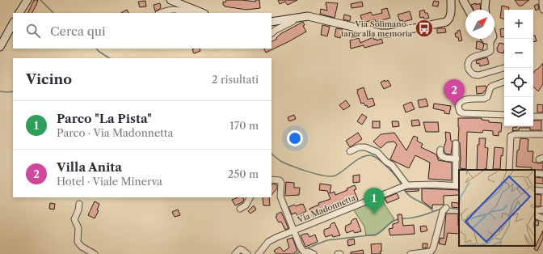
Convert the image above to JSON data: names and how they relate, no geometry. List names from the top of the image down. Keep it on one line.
{"streets":{"street":["Via Madonnetta"]},"places":{"bus stop":["Via Solimano - targa alla memoria"]},"north":"top right","page":{"map_buttons":["+","−"],"search":"Cerca qui","heading":["Vicino","2 risultati"],"pins":["2","1"],"list":[{"mark":"1","name":"Parco \"La Pista\"","note":"Parco · Via Madonnetta","value":"170 m"},{"mark":"2","name":"Villa Anita","note":"Hotel · Viale Minerva","value":"250 m"}]}}
